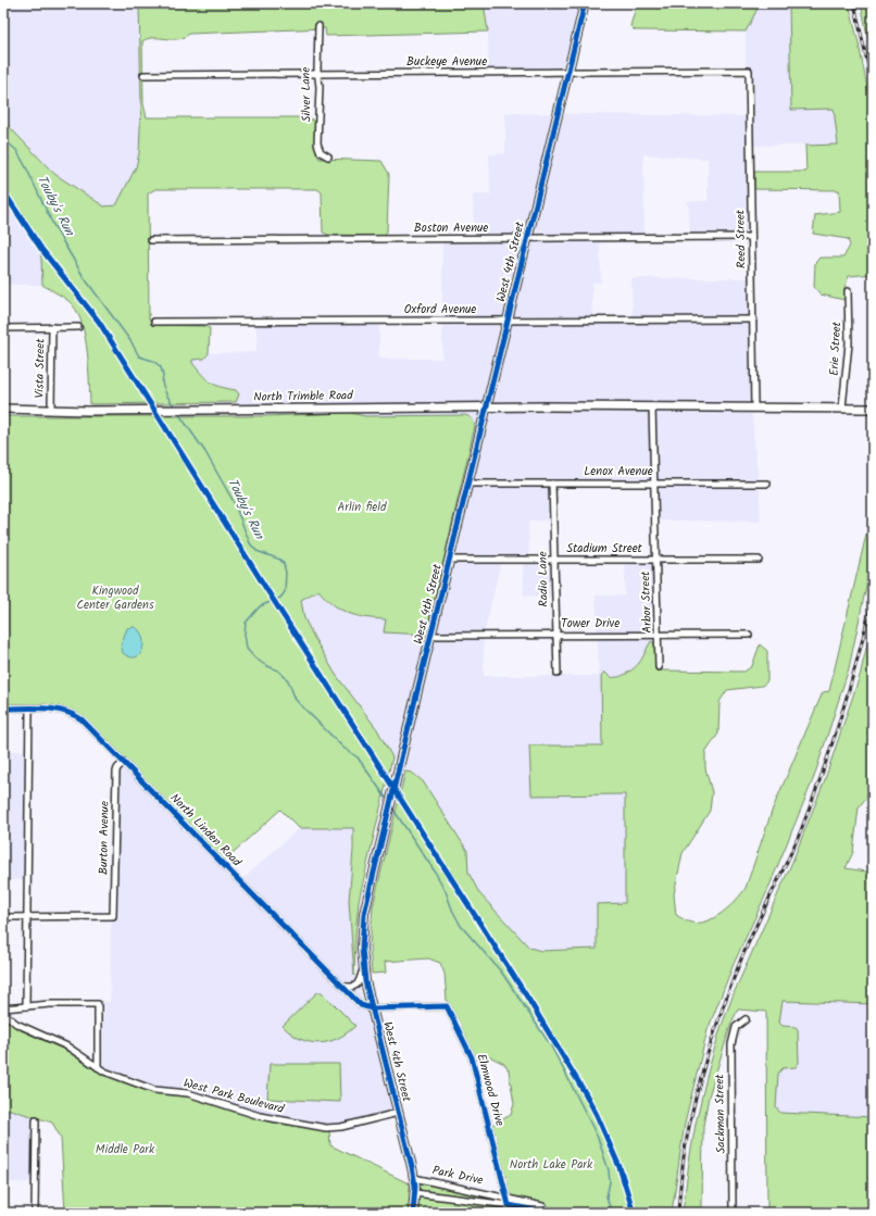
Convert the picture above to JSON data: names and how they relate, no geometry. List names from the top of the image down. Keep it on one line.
{"streets":{"main road":["West 4th Street","North Trimble Road"],"street":["Buckeye Avenue","Silver Lane","Boston Avenue","Reed Street","Oxford Avenue","Erie Street","Vista Street","Lenox Avenue","Stadium Street","Radio Lane","Arbor Street","Tower Drive","North Linden Road","Burton Avenue","Elmwood Drive","West Park Boulevard","Sackman Street","Park Drive"]},"crossings":[["Buckeye Avenue","Silver Lane"],["Buckeye Avenue","Reed Street"],["Buckeye Avenue","West 4th Street"],["Boston Avenue","Reed Street"],["Boston Avenue","West 4th Street"],["Reed Street","Oxford Avenue"],["Reed Street","North Trimble Road"],["West 4th Street","Oxford Avenue"],["West 4th Street","North Trimble Road"],["West 4th Street","Lenox Avenue"],["West 4th Street","Stadium Street"],["West 4th Street","Tower Drive"],["West 4th Street","North Linden Road"],["West 4th Street","Elmwood Drive"],["West 4th Street","West Park Boulevard"],["West 4th Street","Park Drive"],["Erie Street","North Trimble Road"],["Vista Street","North Trimble Road"],["North Trimble Road","Arbor Street"],["Lenox Avenue","Radio Lane"],["Lenox Avenue","Arbor Street"],["Stadium Street","Radio Lane"],["Stadium Street","Arbor Street"],["Radio Lane","Tower Drive"],["Arbor Street","Tower Drive"],["North Linden Road","Burton Avenue"],["North Linden Road","Elmwood Drive"],["Elmwood Drive","Park Drive"]],"water":["Touby's Run"],"parks":["Arlin field","Kingwood Center Gardens","Middle Park","North Lake Park"]}
